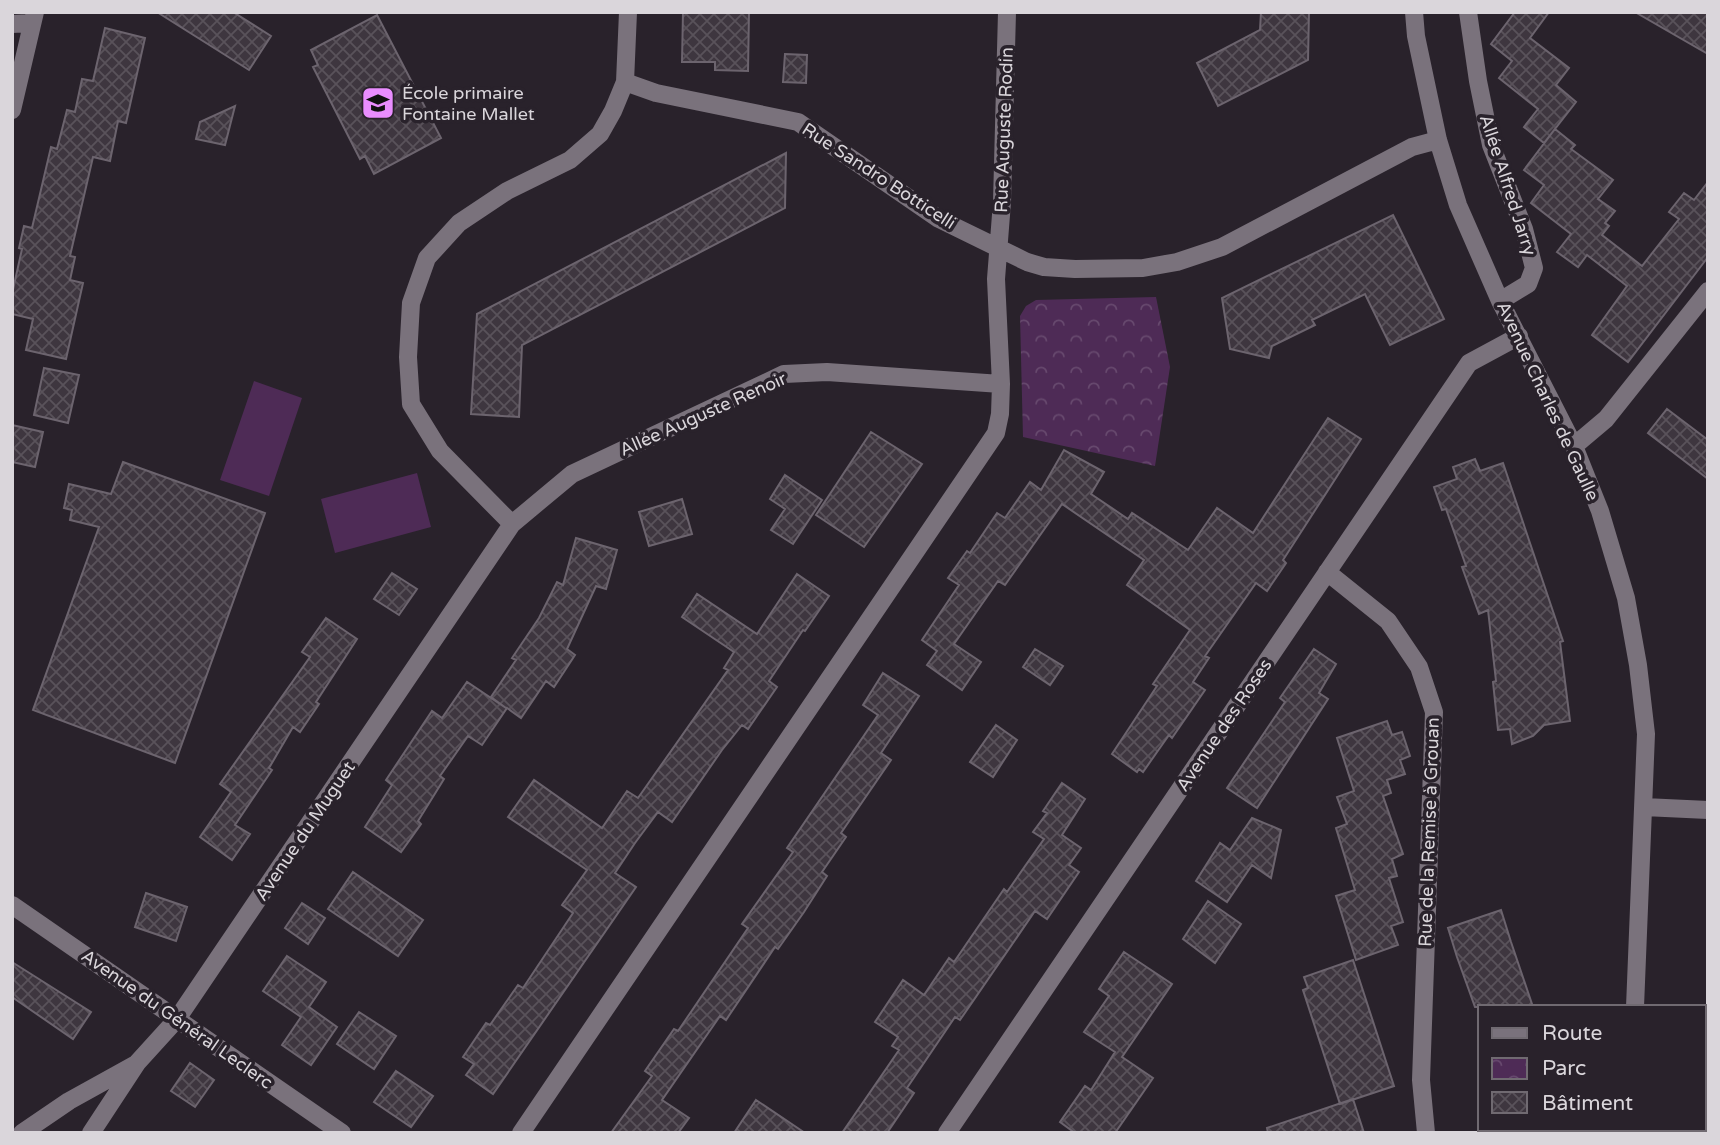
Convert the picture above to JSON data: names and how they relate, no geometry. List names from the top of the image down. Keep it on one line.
{"streets":{"street":["Rue Auguste Rodin","Rue Sandro Botticelli","Allée Alfred Jarry","Avenue Charles de Gaulle","Allée Auguste Renoir","Avenue des Roses","Avenue du Muguet","Rue de la Remise à Grouan","Avenue du Général Leclerc"]},"crossings":[["Rue Auguste Rodin","Rue Sandro Botticelli"],["Rue Auguste Rodin","Allée Auguste Renoir"],["Rue Sandro Botticelli","Avenue Charles de Gaulle"],["Allée Alfred Jarry","Avenue Charles de Gaulle"],["Avenue Charles de Gaulle","Avenue des Roses"],["Allée Auguste Renoir","Avenue du Muguet"],["Avenue des Roses","Rue de la Remise à Grouan"],["Avenue du Muguet","Avenue du Général Leclerc"]],"places":{"school or university":["École primaire Fontaine Mallet"]},"legend":["Route","Parc","Bâtiment"]}
